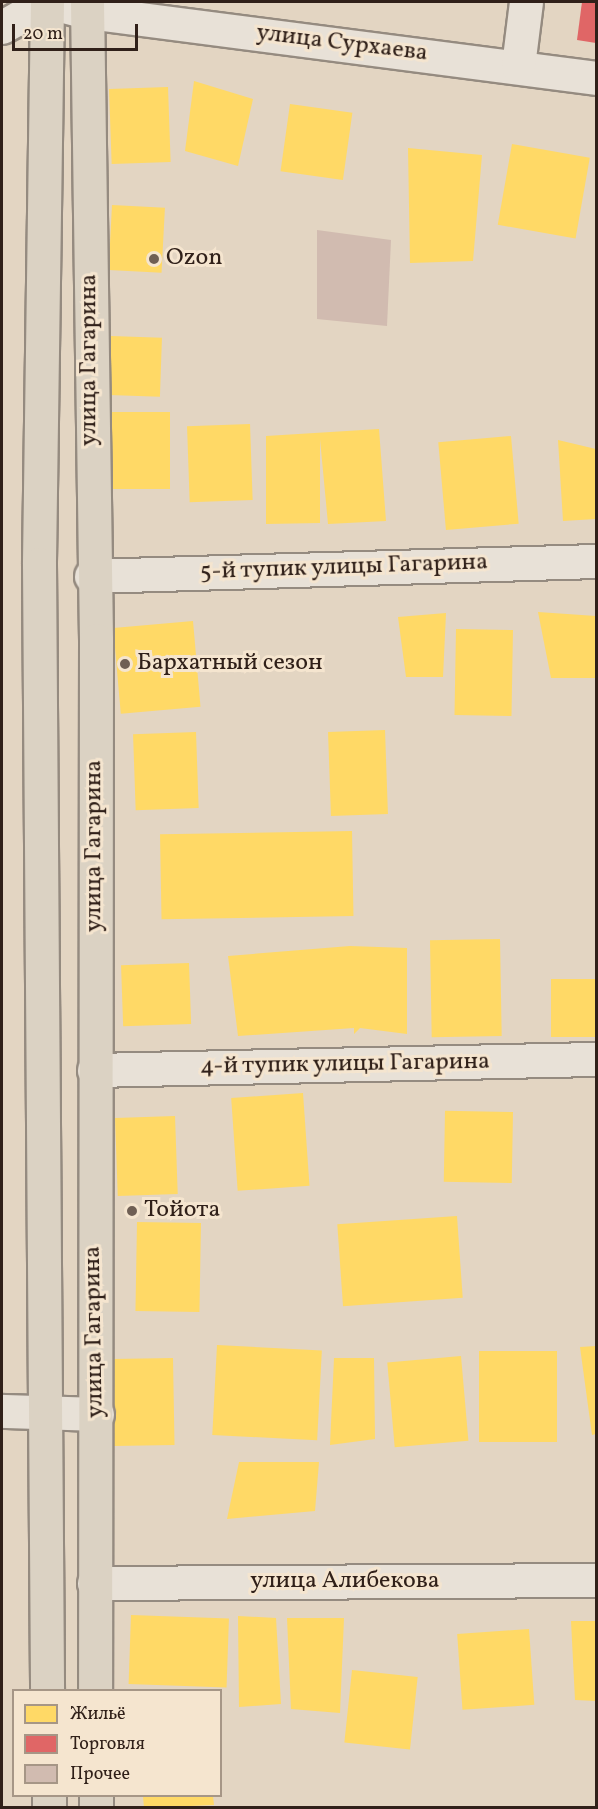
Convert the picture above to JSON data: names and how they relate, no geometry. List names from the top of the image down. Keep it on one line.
{"streets":{"main road":["улица Гагарина"],"street":["улица Сурхаева","5-й тупик улицы Гагарина","4-й тупик улицы Гагарина","улица Алибекова"]},"crossings":[["улица Сурхаева","улица Гагарина"],["улица Гагарина","5-й тупик улицы Гагарина"],["улица Гагарина","4-й тупик улицы Гагарина"],["улица Гагарина","улица Алибекова"]],"places":["Ozon","Бархатный сезон","Тойота"],"legend":["Жильё","Торговля","Прочее"],"scale_bar":"20 m"}
